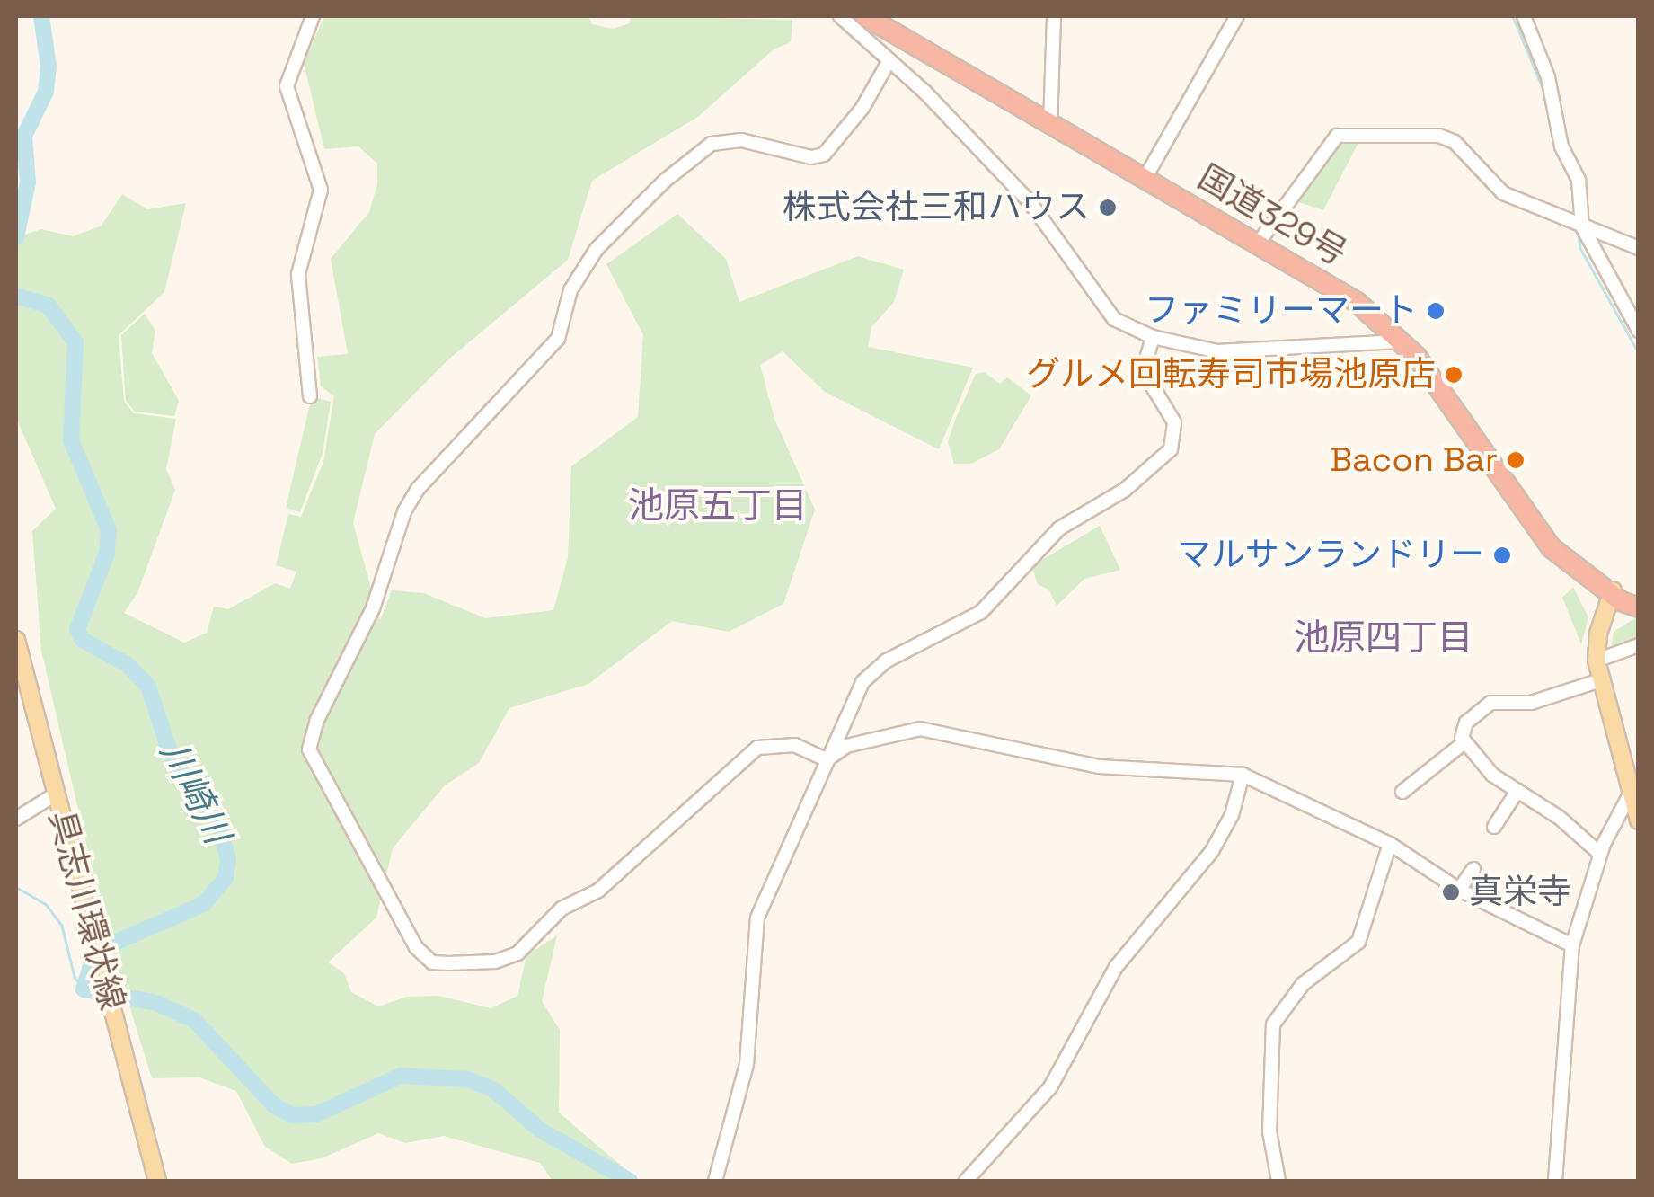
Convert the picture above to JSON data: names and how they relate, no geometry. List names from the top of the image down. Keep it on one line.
{"streets":{"highway":["国道329号"],"main road":["具志川環状線"]},"districts":["池原五丁目","池原四丁目"],"water":["川崎川"],"places":["株式会社三和ハウス","ファミリーマート","グルメ回転寿司市場池原店","Bacon Bar","マルサンランドリー","真栄寺"]}
